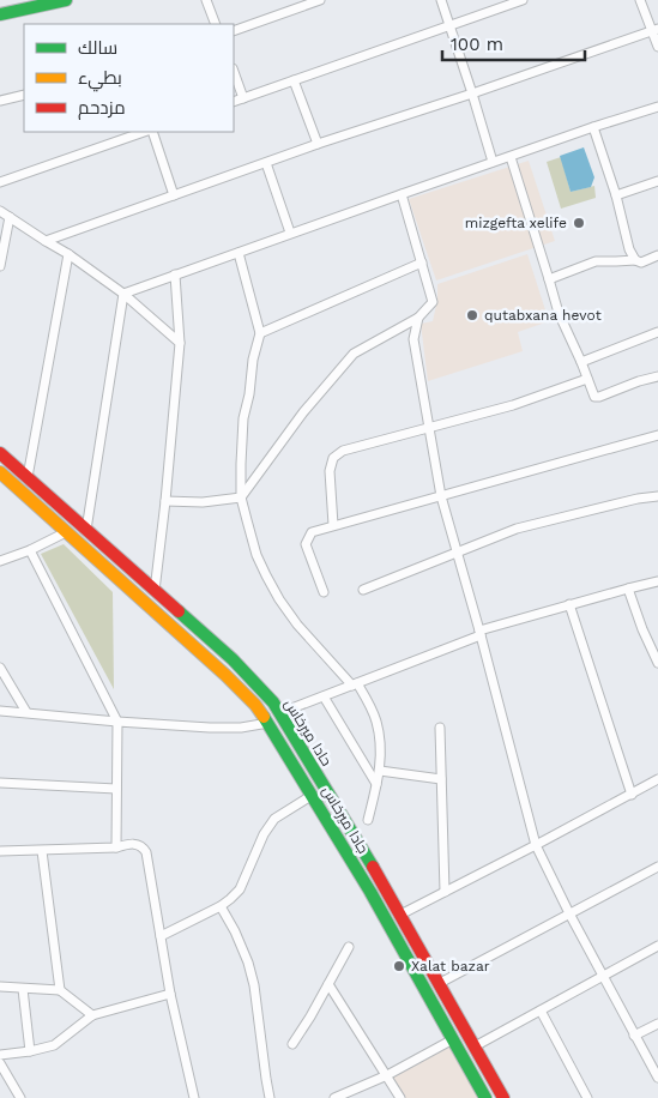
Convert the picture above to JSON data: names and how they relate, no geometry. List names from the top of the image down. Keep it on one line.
{"streets":{"main road":["حادا ميرخاس","جادا ميرخاس"]},"places":["mizgefta xelife","qutabxana hevot","Xalat bazar"],"legend":["سالك","بطيء","مزدحم"],"scale_bar":"100 m"}
